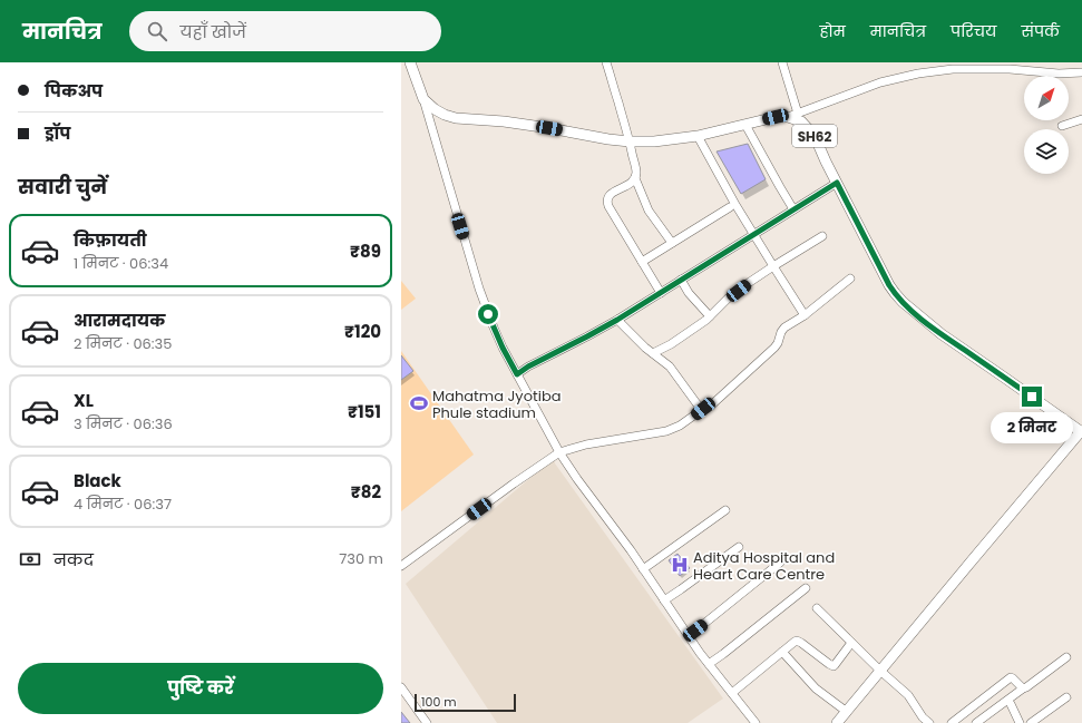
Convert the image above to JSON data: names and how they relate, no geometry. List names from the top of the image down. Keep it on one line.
{"streets":{"main road":["SH62"]},"places":{"sports":["Mahatma Jyotiba Phule stadium"],"hospital":["Aditya Hospital and Heart Care Centre"]},"scale_bar":"100 m","north":"top right","page":{"header":"मानचित्र","search":"यहाँ खोजें","nav":["होम","मानचित्र","परिचय","संपर्क"],"banner":["पिकअप","ड्रॉप"],"heading":"सवारी चुनें","list":[{"name":"किफ़ायती","note":"1 मिनट · 06:34","value":"₹89"},{"name":"आरामदायक","note":"2 मिनट · 06:35","value":"₹120"},{"name":"XL","note":"3 मिनट · 06:36","value":"₹151"},{"name":"Black","note":"4 मिनट · 06:37","value":"₹82"}],"bubble":"2 मिनट","pay":["नकद","730 m"],"buttons":"पुष्टि करें","scale":"100 m"}}
